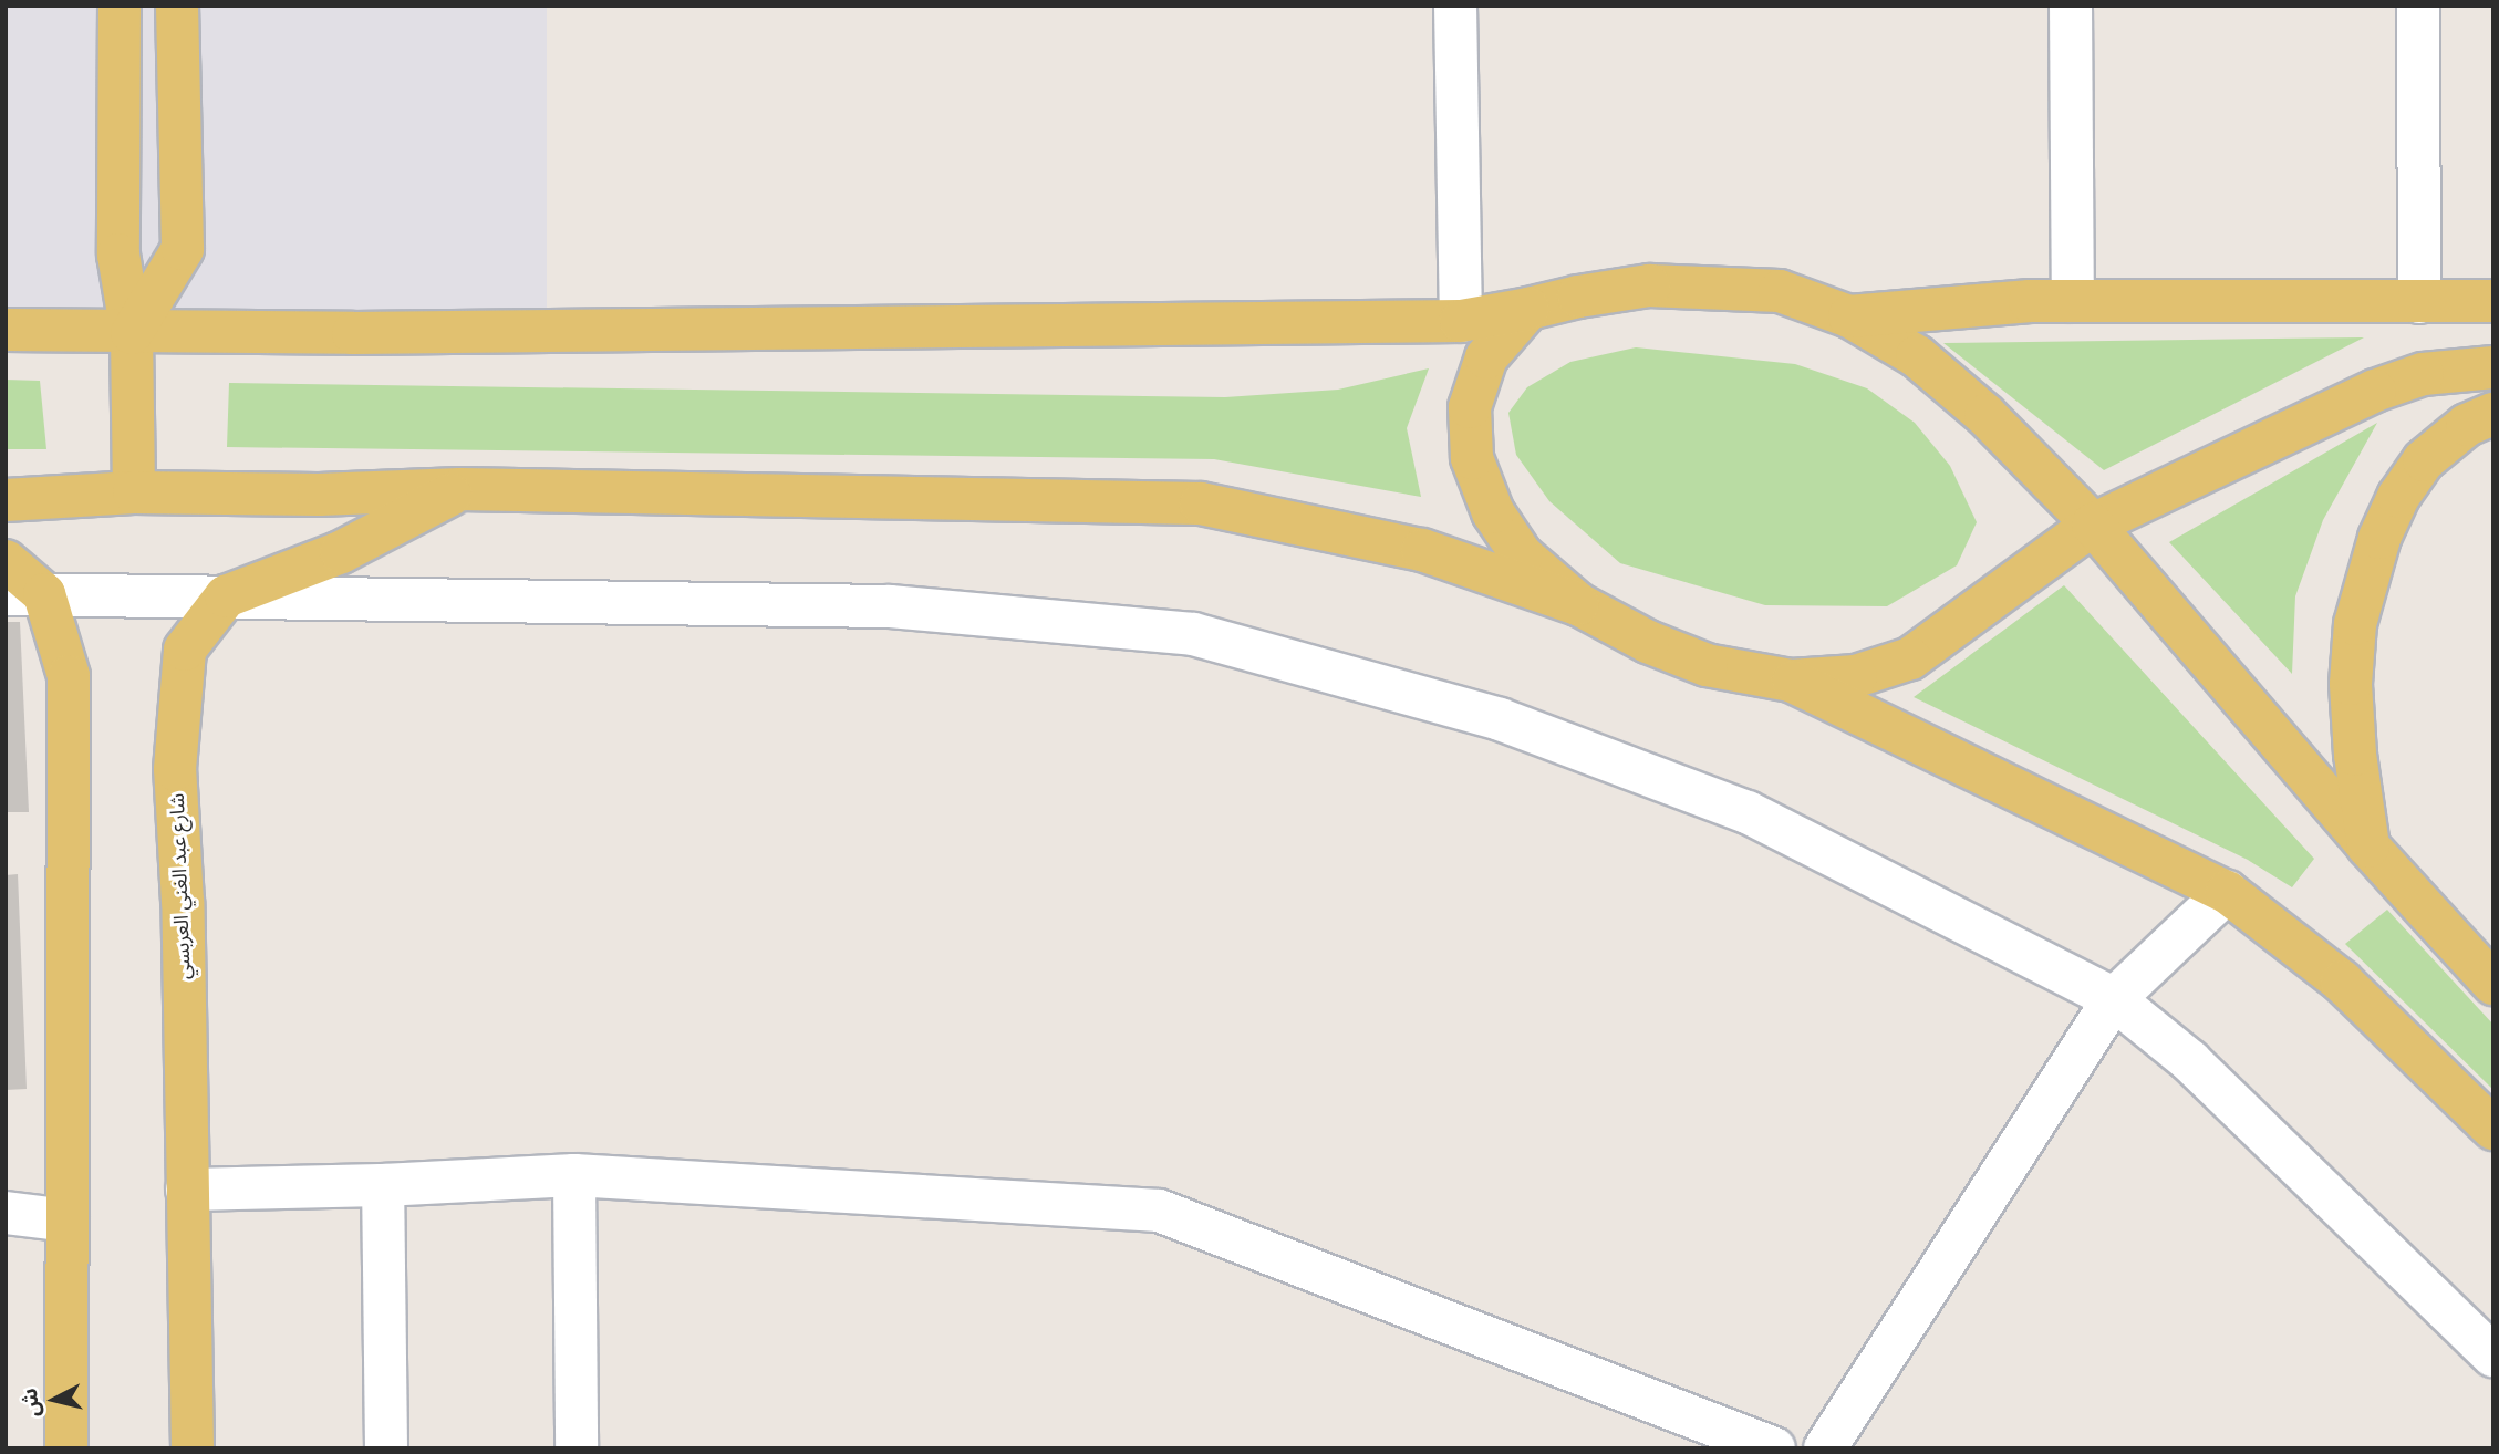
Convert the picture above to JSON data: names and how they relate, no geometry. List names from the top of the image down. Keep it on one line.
{"streets":{"main road":["شارع عبد الغني العربسي"]},"north":"left"}
